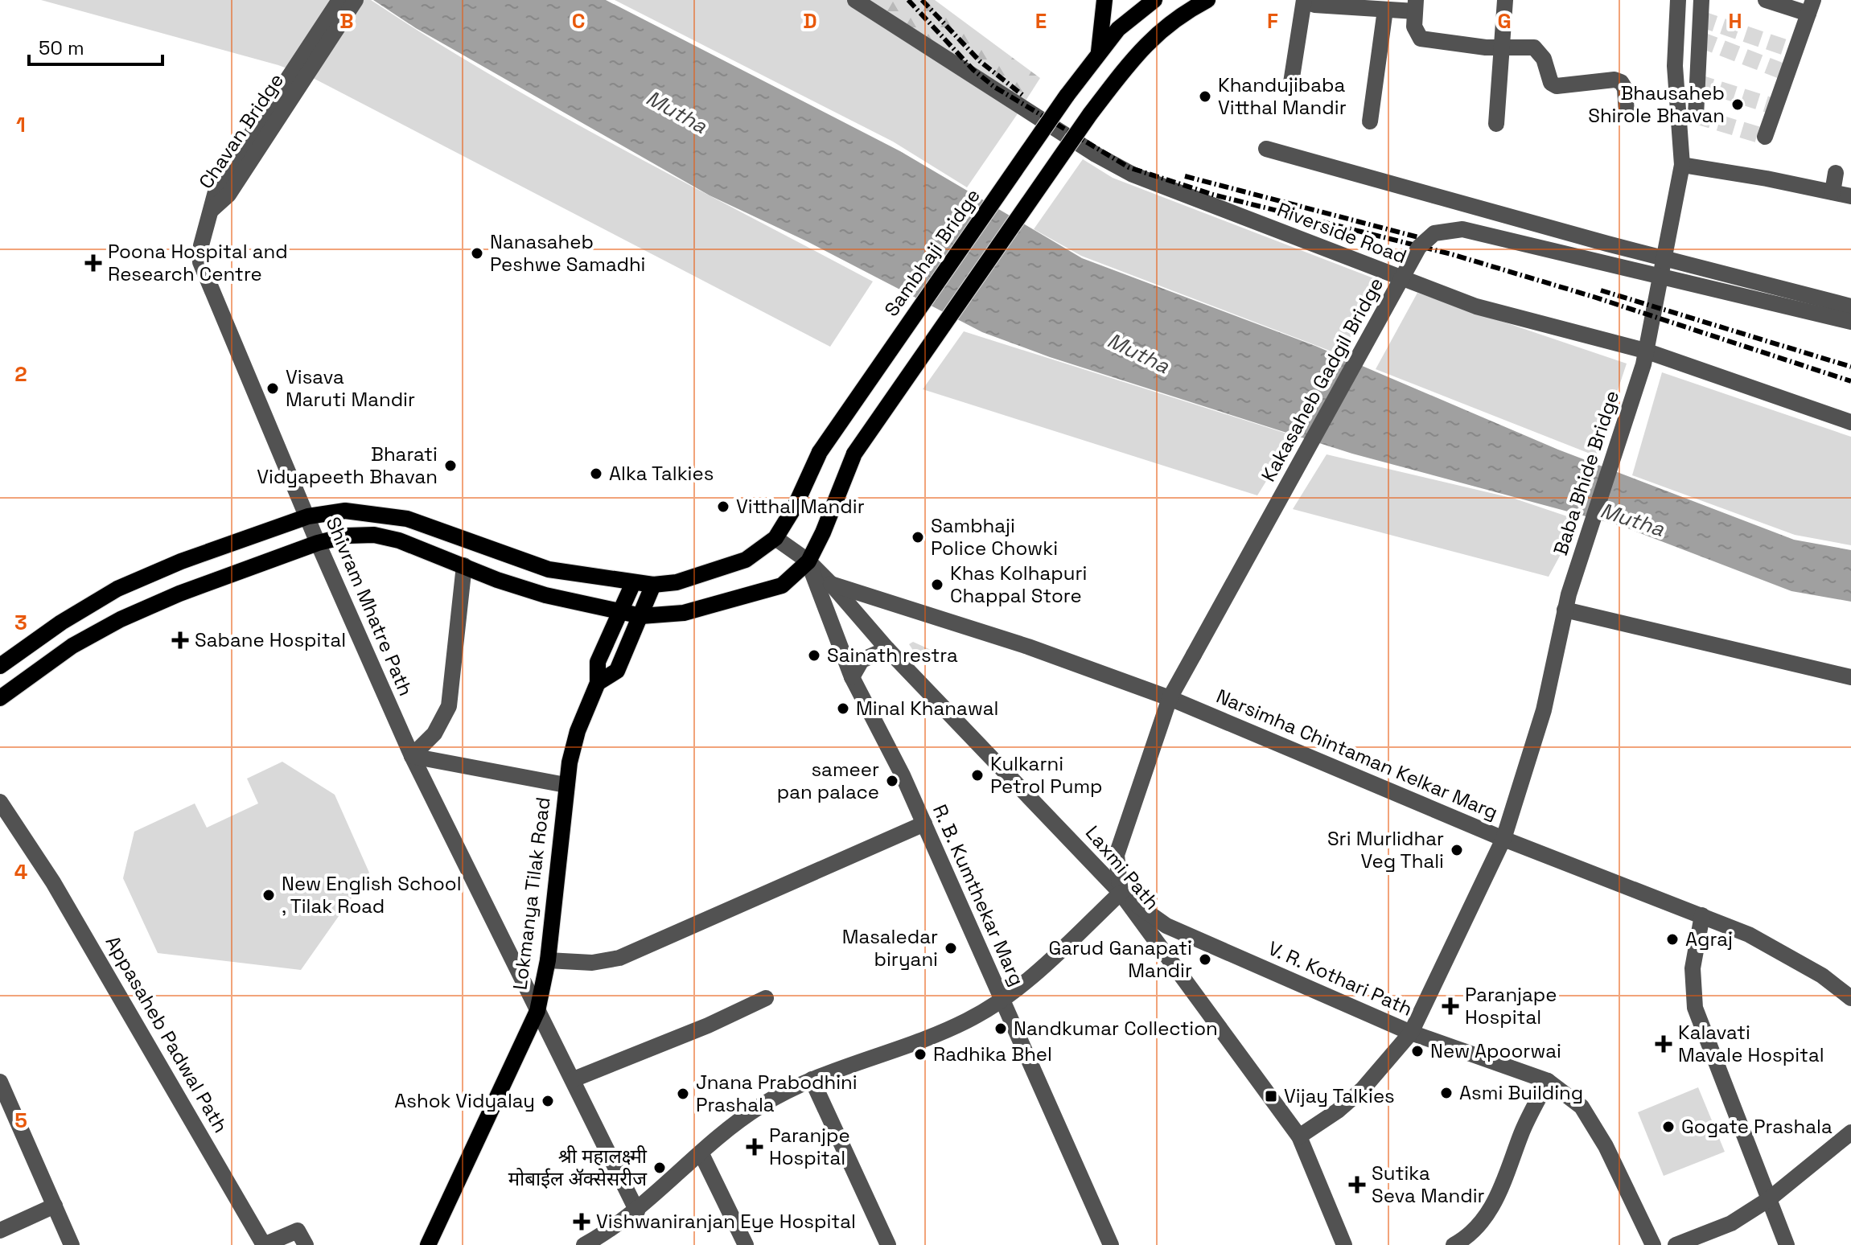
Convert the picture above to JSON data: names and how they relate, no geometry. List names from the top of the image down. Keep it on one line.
{"streets":{"main road":["Sambhaji Bridge","Lokmanya Tilak Road"],"street":["Chavan Bridge","Riverside Road","Kakasaheb Gadgil Bridge","Baba Bhide Bridge","Shivram Mhatre Path","Narsimha Chintaman Kelkar Marg","Laxmi Path","R. B. Kumthekar Marg","V. R. Kothari Path","Appasaheb Padwal Path"]},"crossings":[["Chavan Bridge","Shivram Mhatre Path"],["Riverside Road","Baba Bhide Bridge"],["Sambhaji Bridge","Laxmi Path"],["Kakasaheb Gadgil Bridge","Narsimha Chintaman Kelkar Marg"],["Kakasaheb Gadgil Bridge","Laxmi Path"],["Kakasaheb Gadgil Bridge","V. R. Kothari Path"],["Baba Bhide Bridge","Narsimha Chintaman Kelkar Marg"],["Baba Bhide Bridge","Laxmi Path"],["Baba Bhide Bridge","V. R. Kothari Path"],["Shivram Mhatre Path","Lokmanya Tilak Road"],["Narsimha Chintaman Kelkar Marg","Laxmi Path"],["Laxmi Path","R. B. Kumthekar Marg"],["Laxmi Path","V. R. Kothari Path"]],"water":["Mutha"],"places":{"other":["Khandujibaba Vitthal Mandir","Bhausaheb Shirole Bhavan","Nanasaheb Peshwe Samadhi","Visava Maruti Mandir","Bharati Vidyapeeth Bhavan","Alka Talkies","Vitthal Mandir","Sambhaji Police Chowki","Khas Kolhapuri Chappal Store","Sainath restra","Minal Khanawal","Kulkarni Petrol Pump","sameer pan palace","Sri Murlidhar Veg Thali","New English School , Tilak Road","Agraj","Masaledar biryani","Garud Ganapati Mandir","Nandkumar Collection","New Apoorwai","Radhika Bhel","Asmi Building","Jnana Prabodhini Prashala","Ashok Vidyalay","Gogate Prashala","श्री महालक्ष्मी मोबाईल ॲक्सेसरीज"],"health":["Poona Hospital and Research Centre","Sabane Hospital","Paranjape Hospital","Kalavati Mavale Hospital","Paranjpe Hospital","Sutika Seva Mandir","Vishwaniranjan Eye Hospital"],"transit":["Vijay Talkies"]},"scale_bar":"50 m","grid":{"columns":["B","C","D","E","F","G","H"],"rows":["1","2","3","4","5"]}}
